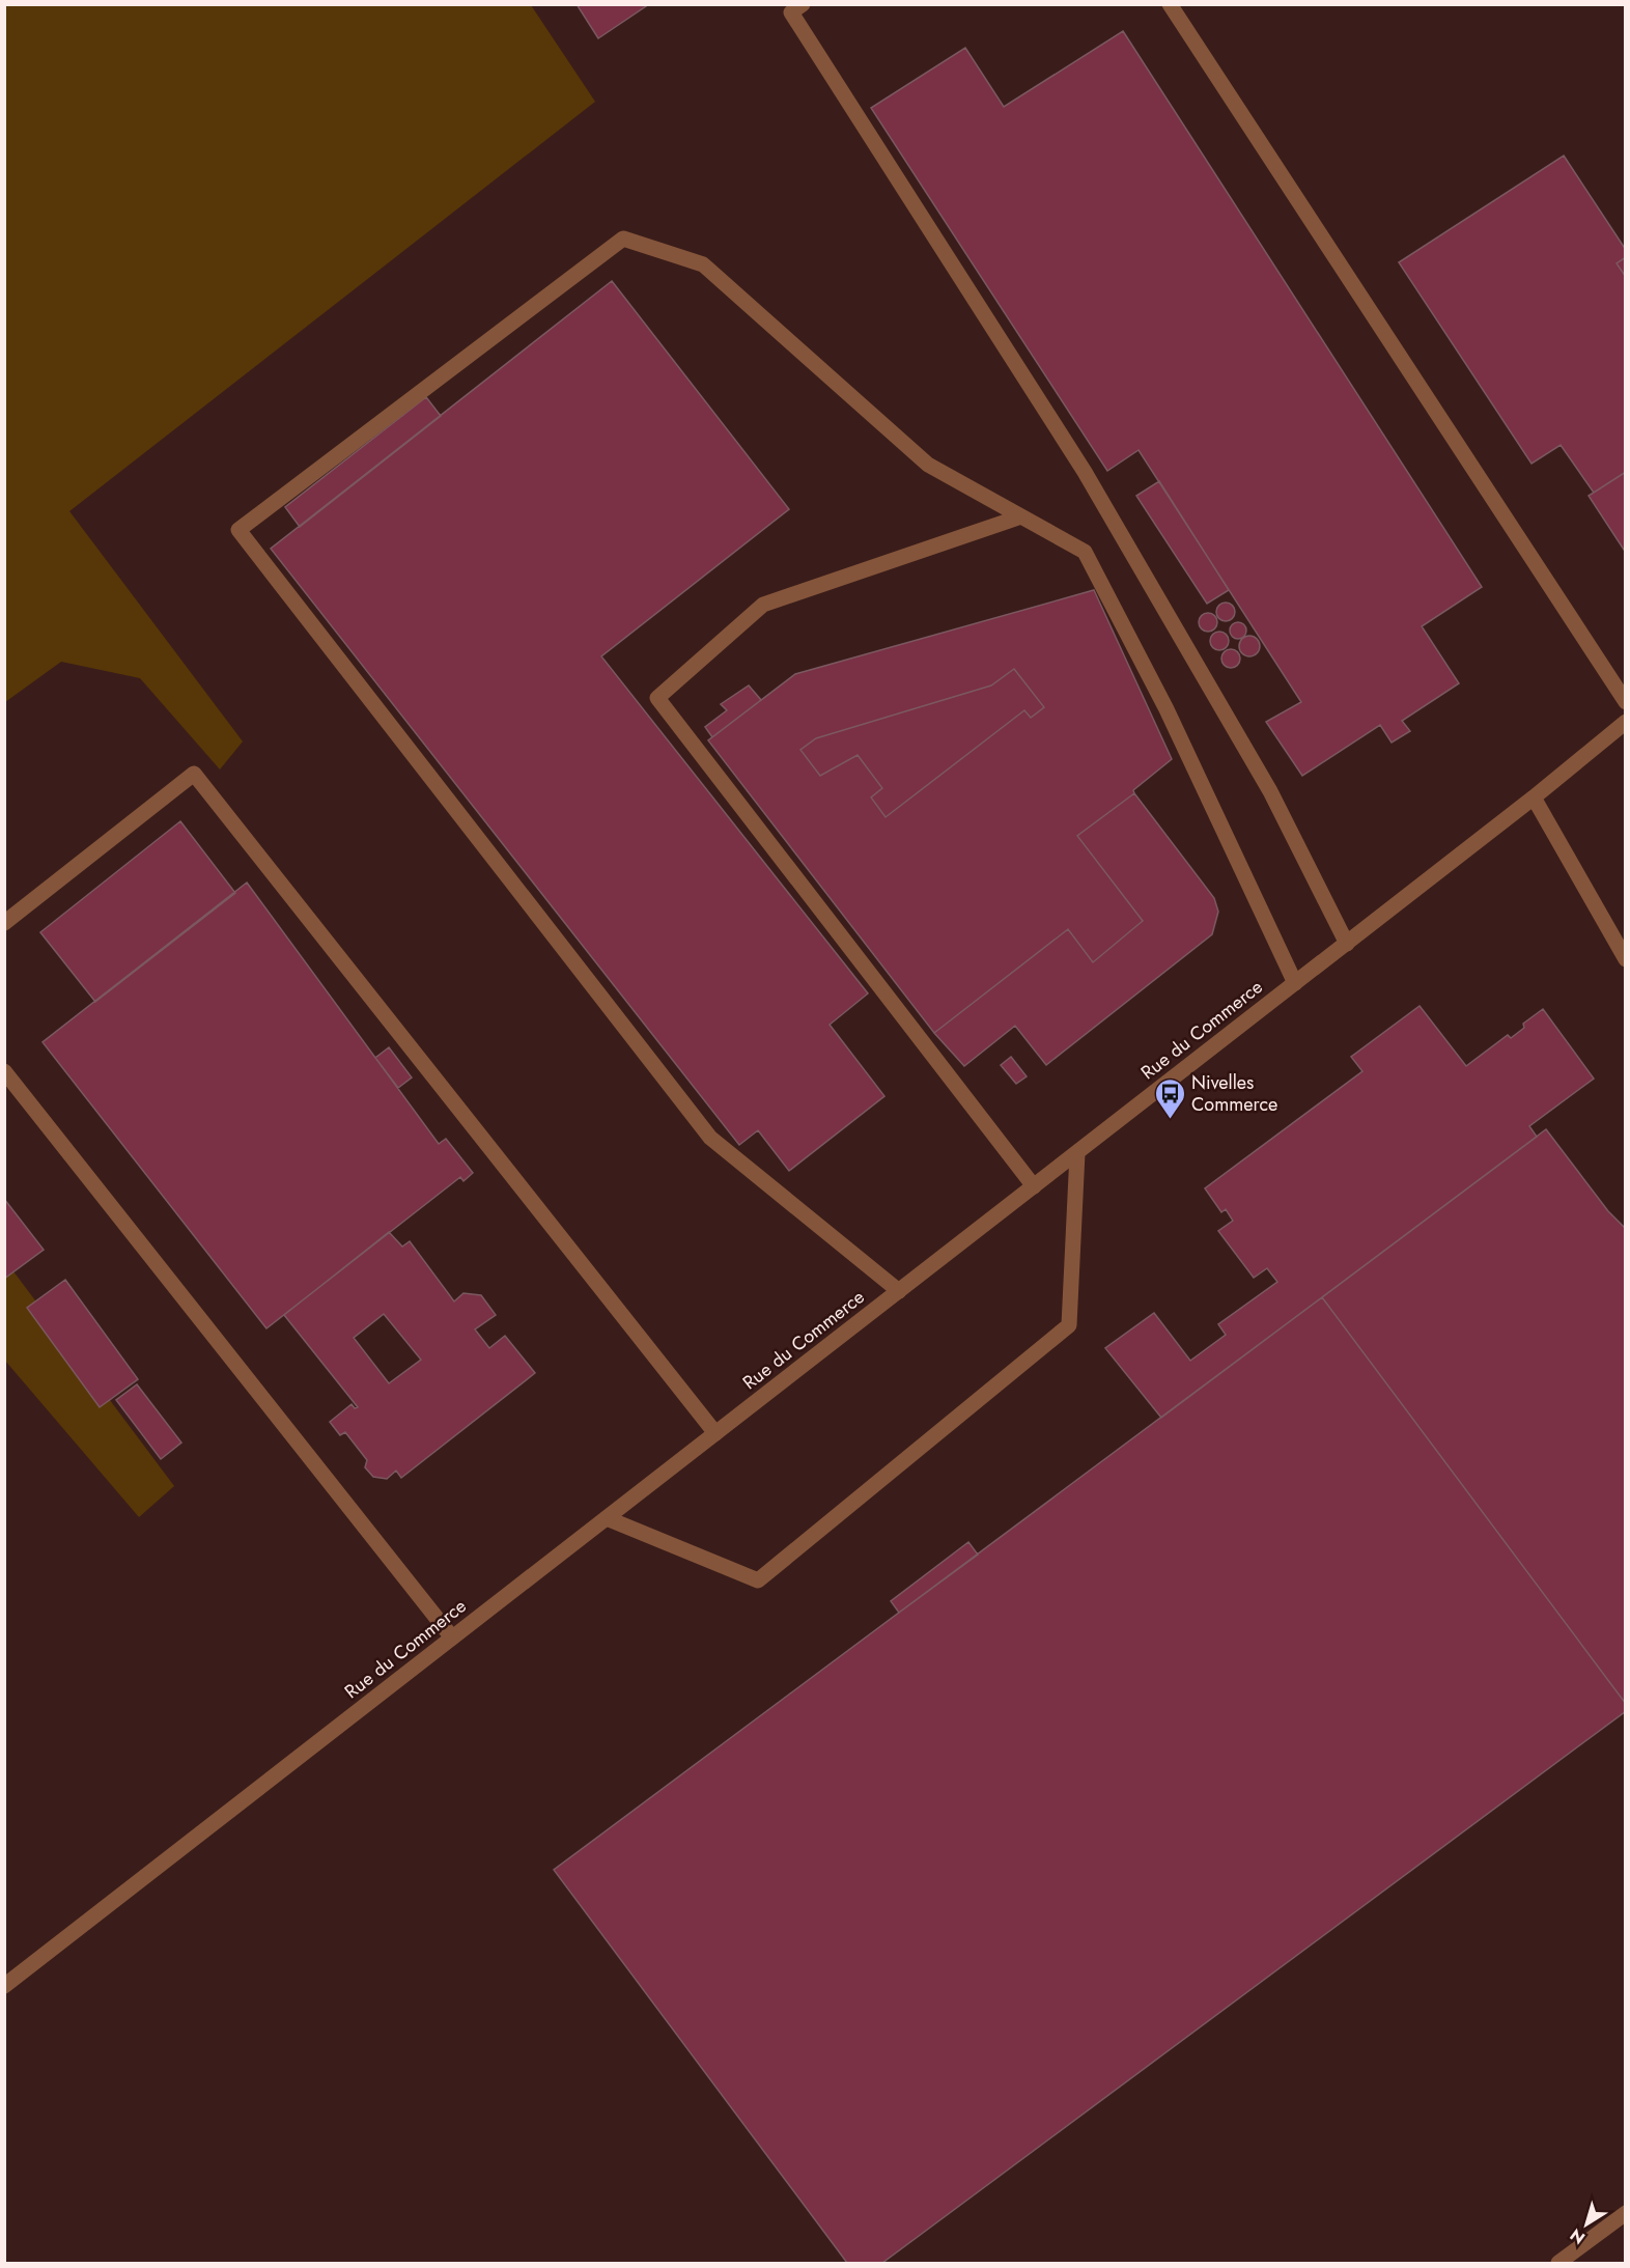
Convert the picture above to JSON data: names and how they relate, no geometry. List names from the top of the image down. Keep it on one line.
{"streets":{"street":["Rue du Commerce"]},"places":{"bus stop":["Nivelles Commerce"]},"north":"bottom left"}
